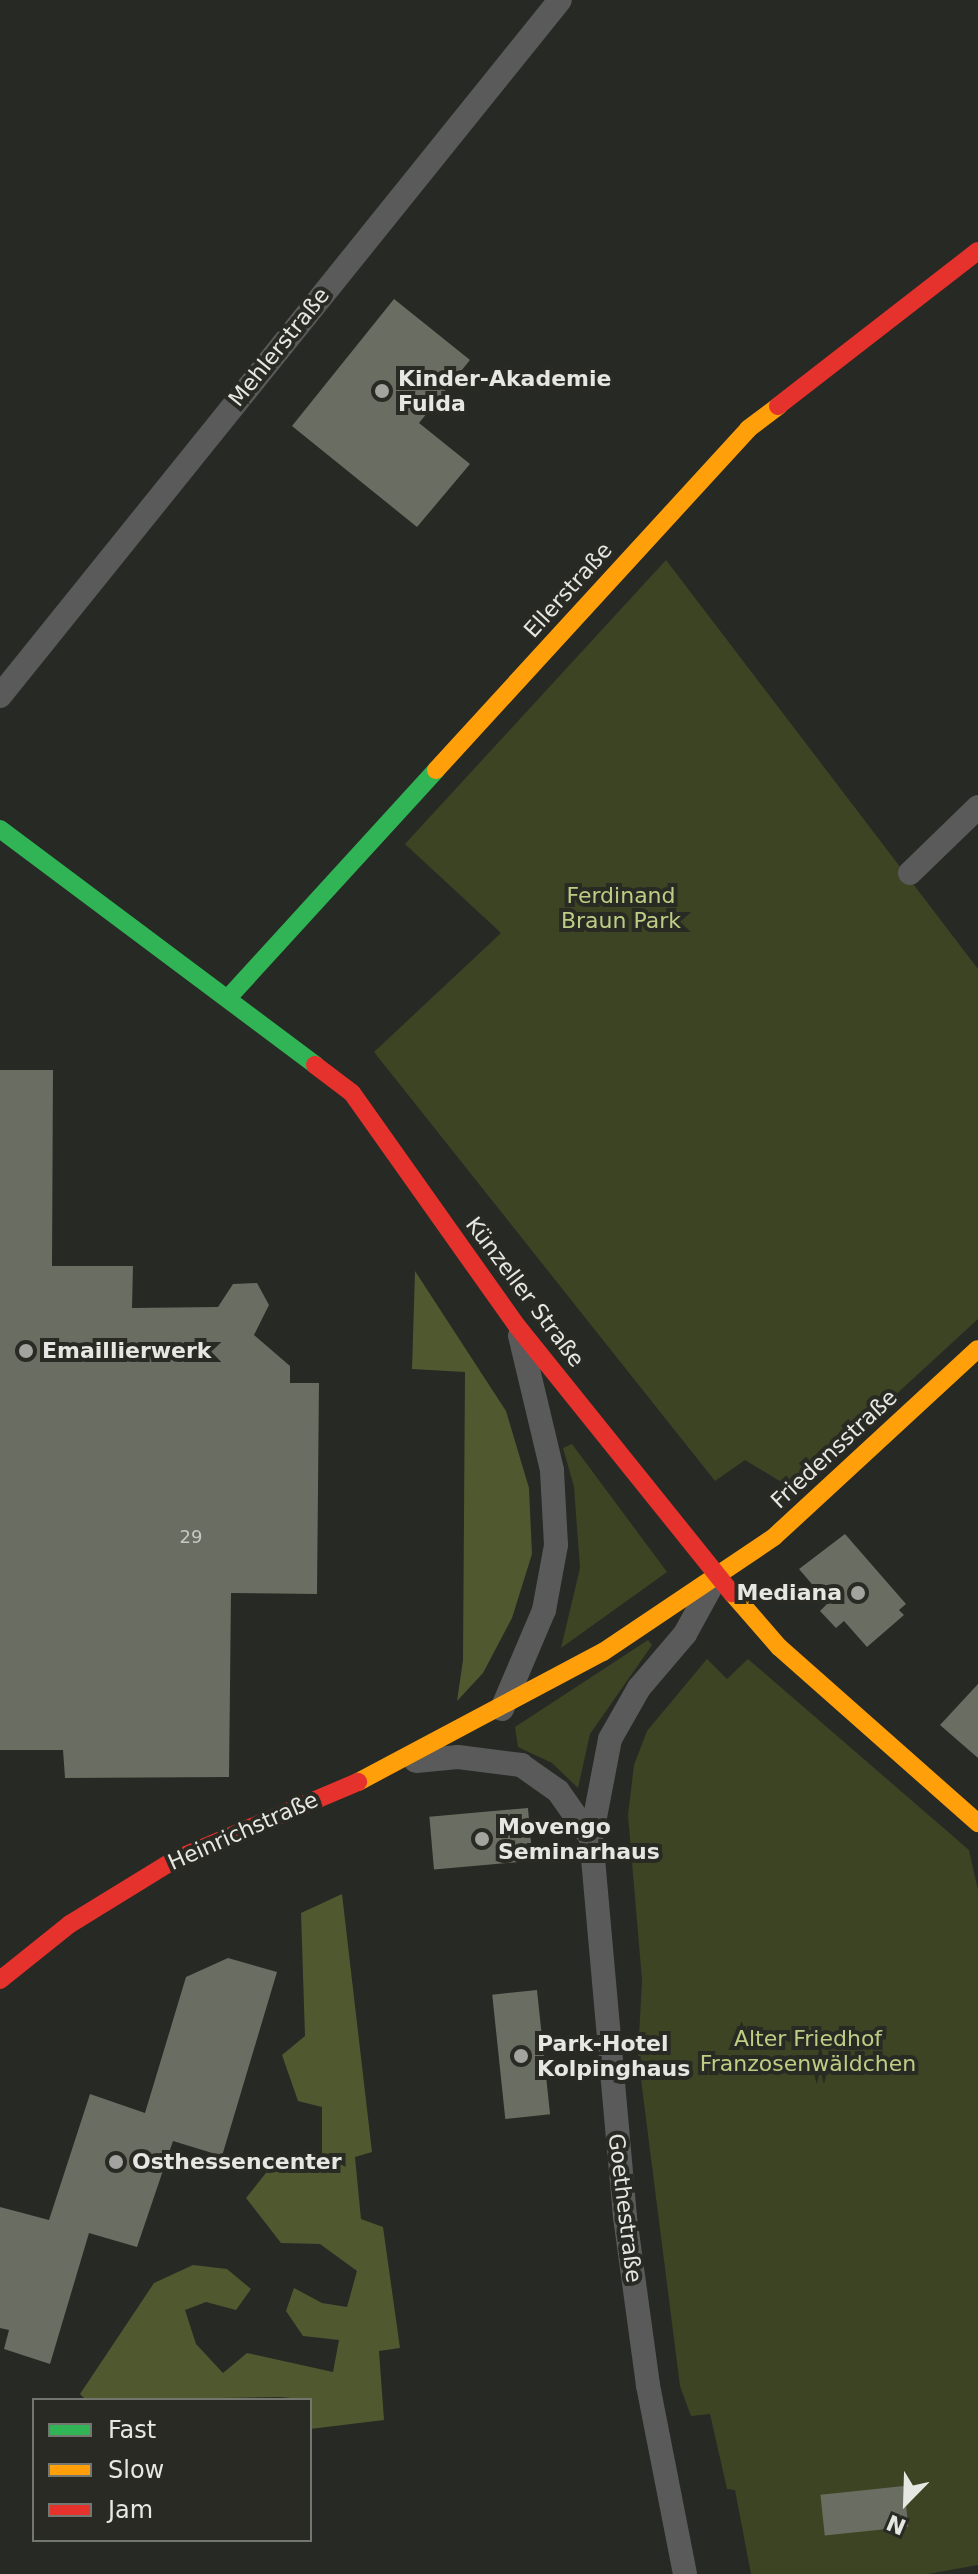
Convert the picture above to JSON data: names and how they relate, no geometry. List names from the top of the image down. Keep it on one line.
{"streets":{"street":["Mehlerstraße","Ellerstraße","Künzeller Straße","Friedensstraße","Heinrichstraße","Goethestraße"]},"crossings":[["Ellerstraße","Künzeller Straße"],["Künzeller Straße","Friedensstraße"],["Künzeller Straße","Heinrichstraße"],["Künzeller Straße","Goethestraße"],["Friedensstraße","Heinrichstraße"],["Friedensstraße","Goethestraße"],["Heinrichstraße","Goethestraße"]],"parks":["Ferdinand Braun Park","Alter Friedhof Franzosenwäldchen"],"places":["Kinder-Akademie Fulda","Emaillierwerk","Mediana","Movengo Seminarhaus","Park-Hotel Kolpinghaus","Osthessencenter"],"house_numbers":["29"],"legend":["Fast","Slow","Jam"],"north":"bottom left"}
